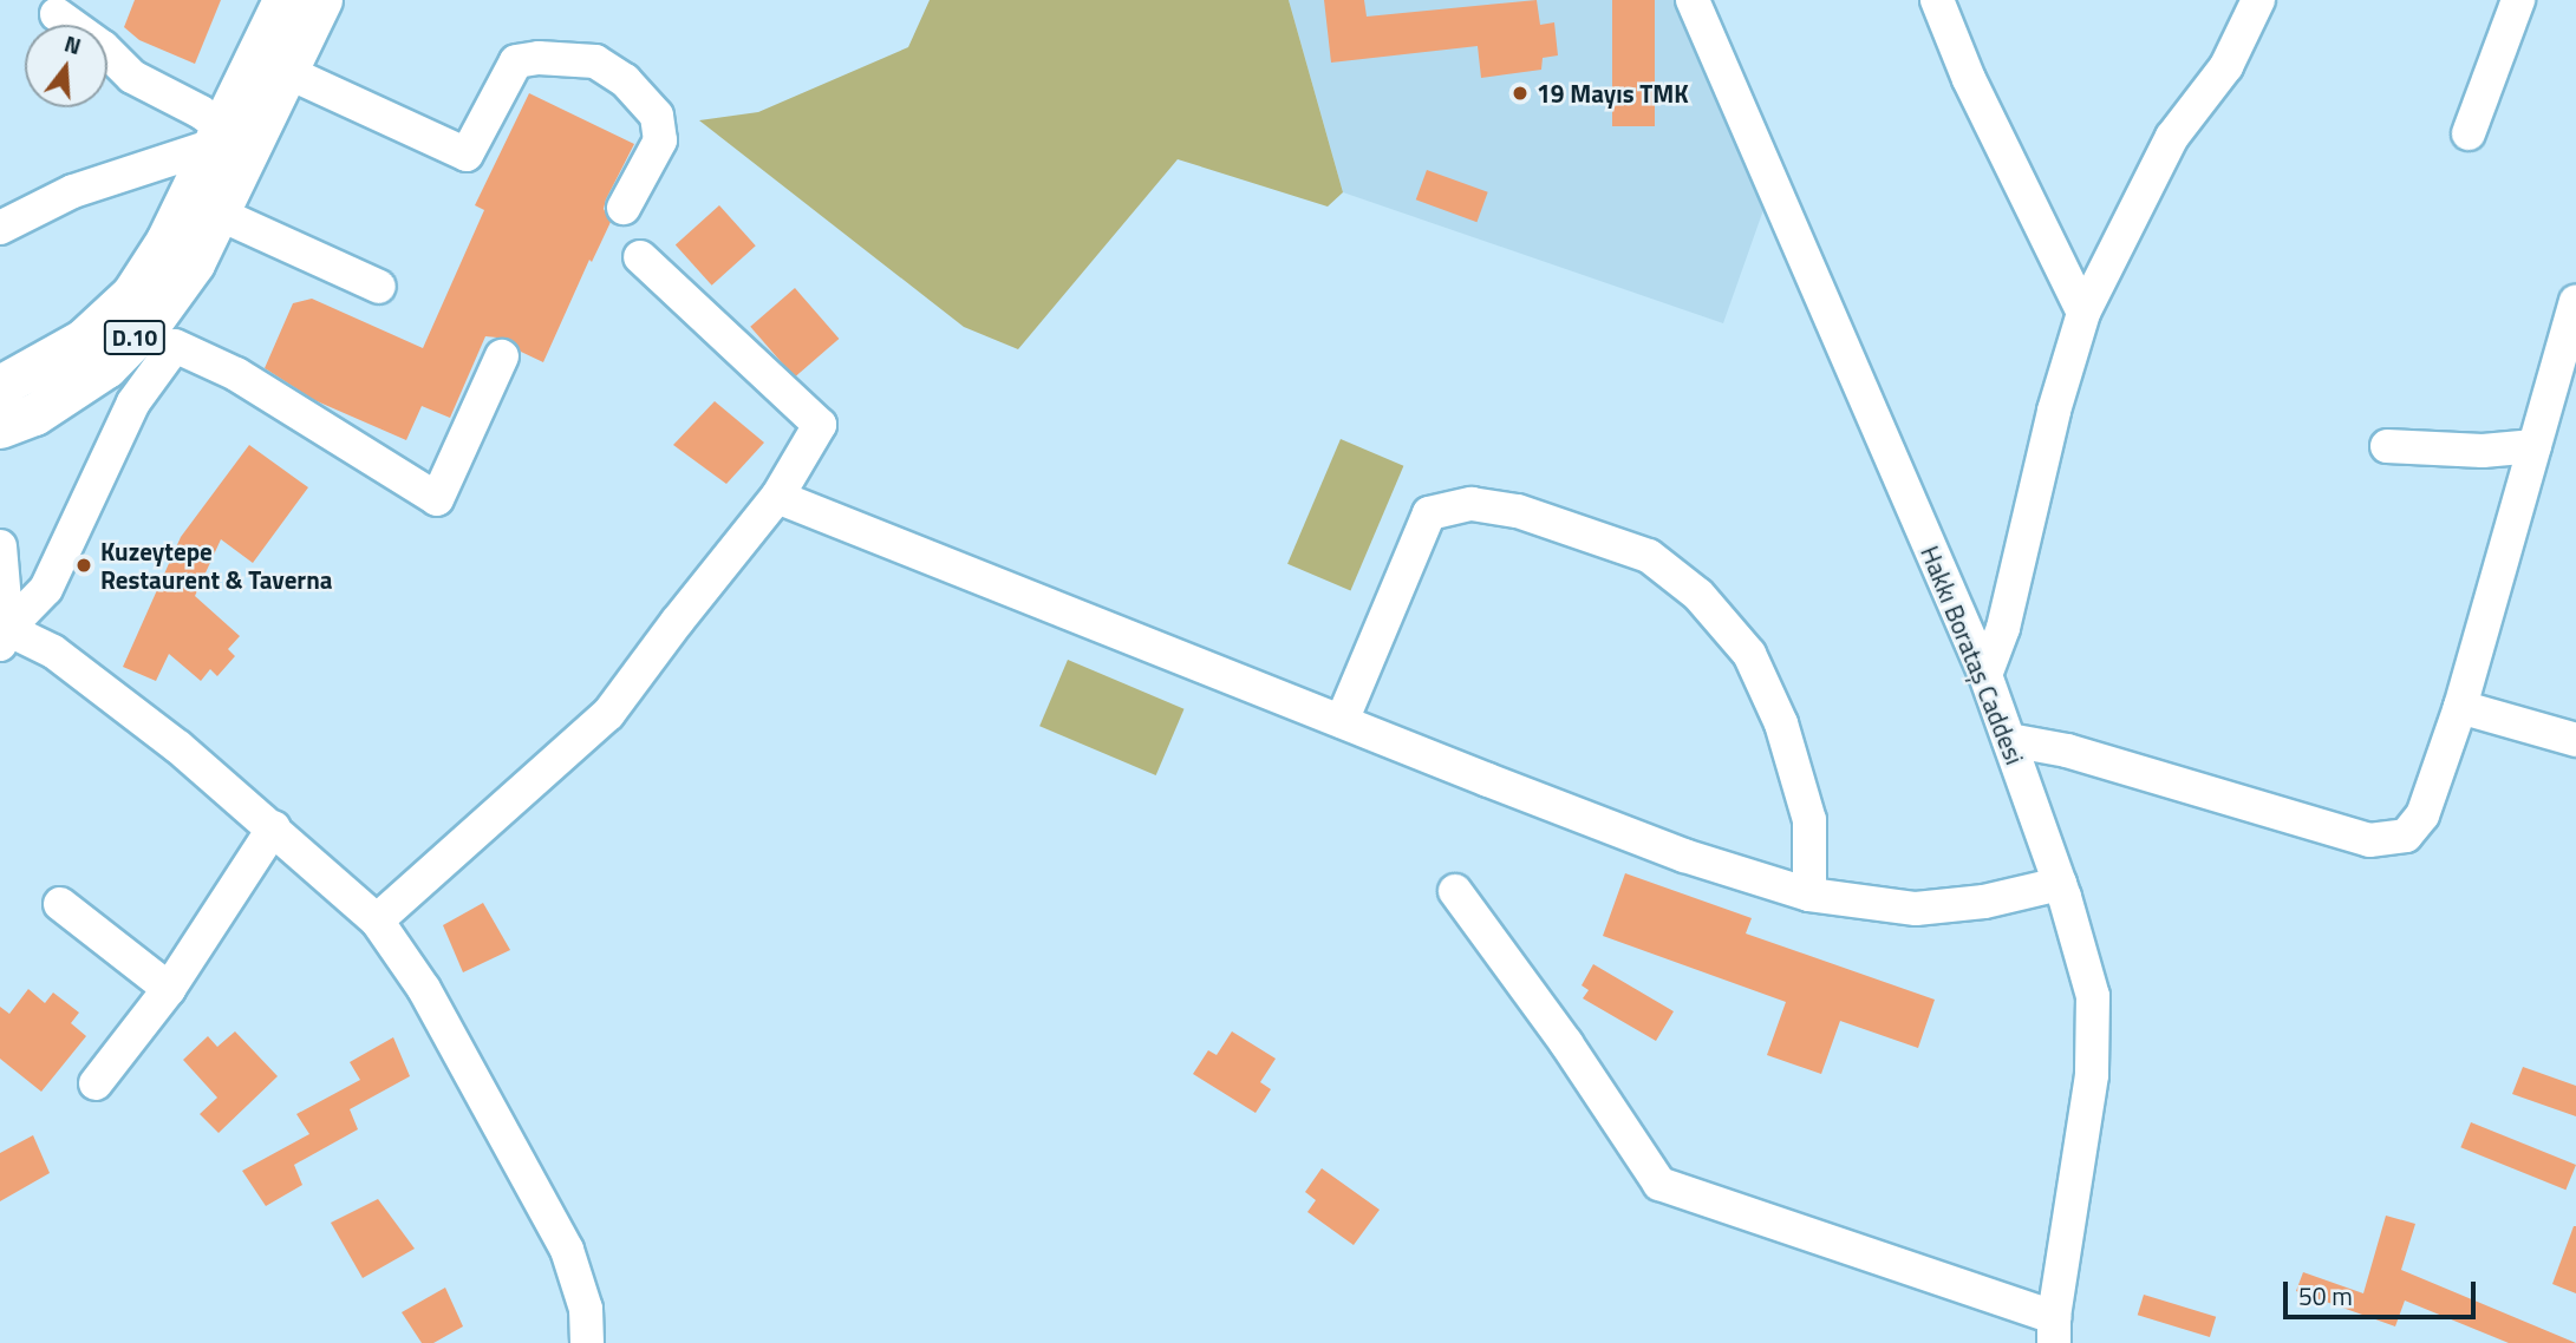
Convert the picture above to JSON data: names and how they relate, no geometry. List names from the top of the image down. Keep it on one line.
{"streets":{"main road":["D.10"],"street":["Hakkı Borataş Caddesi"]},"places":["19 Mayıs TMK","Kuzeytepe Restaurent & Taverna"],"scale_bar":"50 m","north":"top"}
